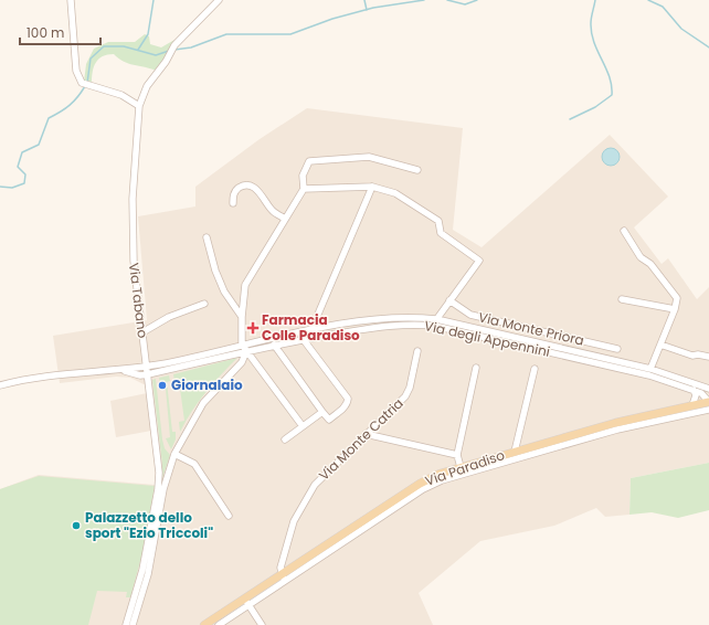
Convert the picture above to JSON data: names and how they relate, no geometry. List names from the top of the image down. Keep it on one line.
{"streets":{"main road":["Via Paradiso"],"street":["Via Tabano","Via Monte Priora","Via degli Appennini","Via Monte Catria"]},"crossings":[["Via Tabano","Via degli Appennini"],["Via degli Appennini","Via Paradiso"],["Via Monte Catria","Via Paradiso"]],"places":{"health":["Farmacia Colle Paradiso"],"other":["Giornalaio","Palazzetto dello sport \"Ezio Triccoli\""]},"scale_bar":"100 m"}
